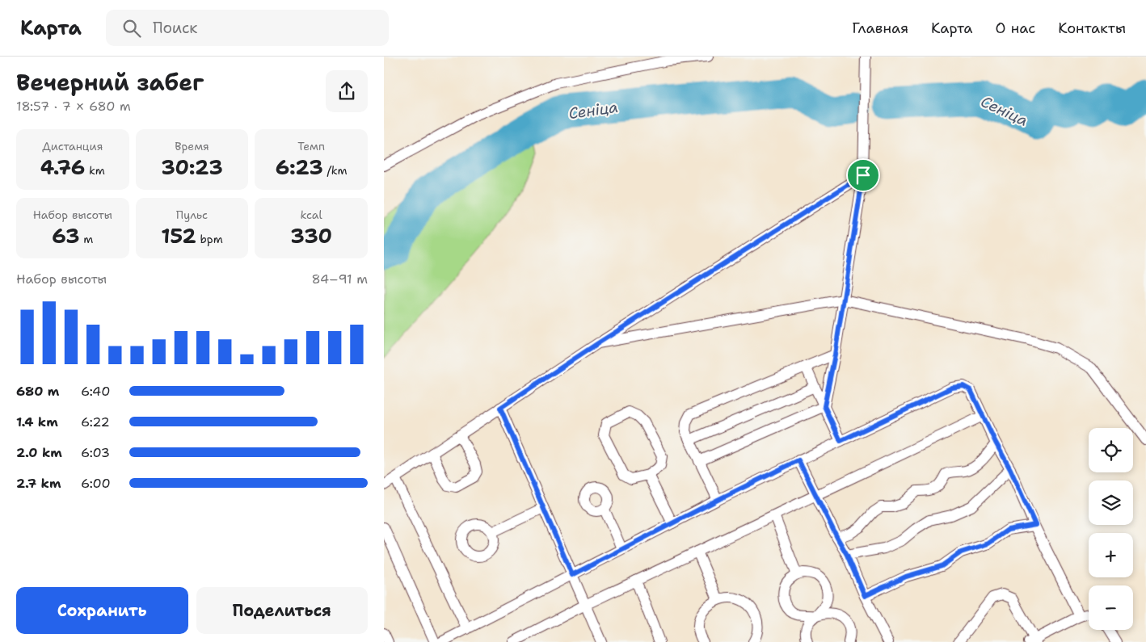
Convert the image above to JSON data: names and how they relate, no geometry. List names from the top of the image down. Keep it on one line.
{"water":["Сеніца"],"page":{"header":"Карта","search":"Поиск","nav":["Главная","Карта","О нас","Контакты"],"heading":["Вечерний забег","18:57 · 7 × 680 m"],"stats":[["Дистанция","4.76 km"],["Время","30:23"],["Темп","6:23 /km"],["Набор высоты","63 m"],["Пульс","152 bpm"],["kcal","330"]],"chart":["Набор высоты","84–91 m"],"list":[{"name":"680 m","note":"6:40"},{"name":"1.4 km","note":"6:22"},{"name":"2.0 km","note":"6:03"},{"name":"2.7 km","note":"6:00"}],"map_buttons":["+","−"],"buttons":["Сохранить","Поделиться"]}}
